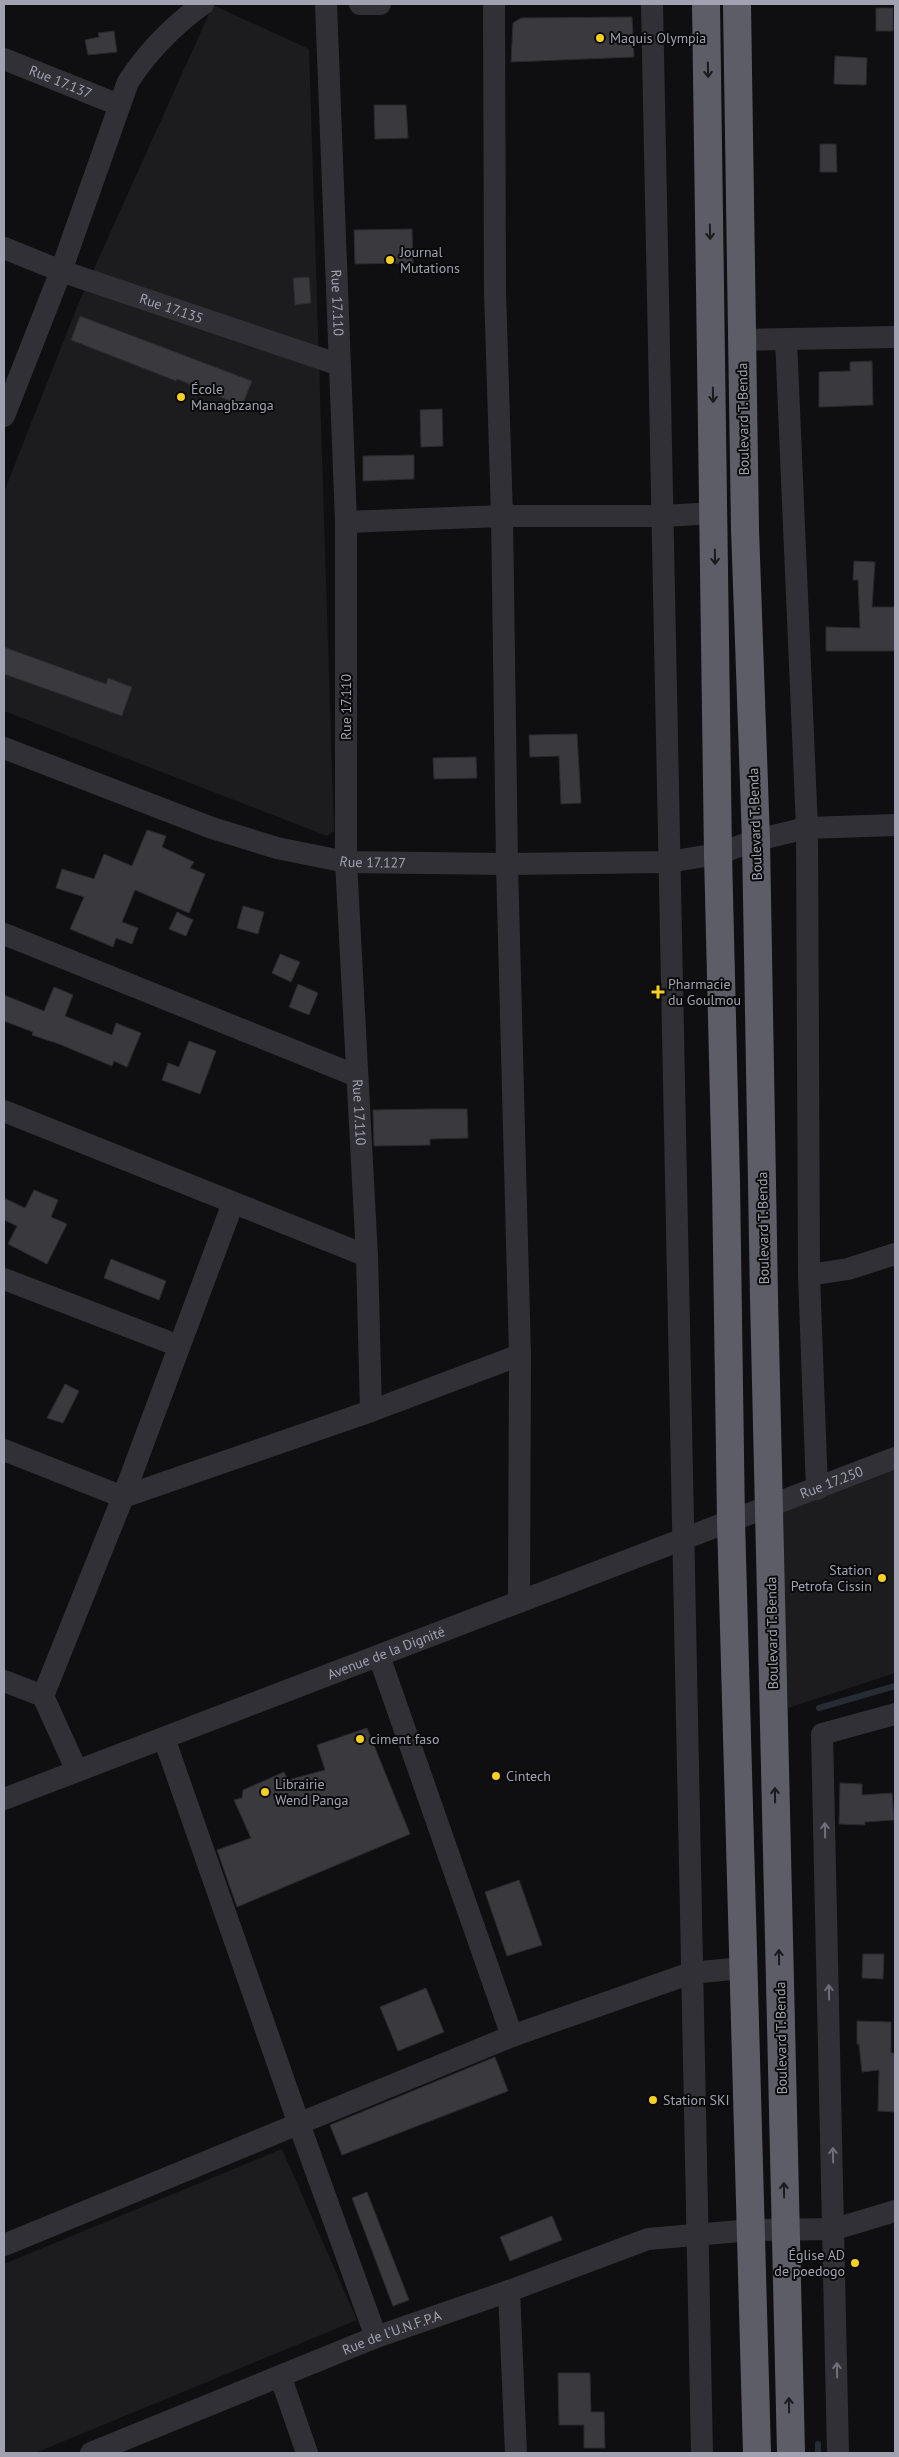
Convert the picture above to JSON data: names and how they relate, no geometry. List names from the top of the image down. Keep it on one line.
{"streets":{"highway":["Boulevard T. Benda"],"street":["Rue 17.137","Rue 17.110","Rue 17.135","Rue 17.127","Rue 17.250","Avenue de la Dignité","Rue de l'U.N.F.P.A"]},"crossings":[["Rue 17.110","Rue 17.135"],["Rue 17.110","Rue 17.127"],["Boulevard T. Benda","Rue 17.127"],["Boulevard T. Benda","Rue 17.250"],["Boulevard T. Benda","Avenue de la Dignité"],["Boulevard T. Benda","Rue de l'U.N.F.P.A"],["Rue 17.250","Avenue de la Dignité"]],"places":{"other":["Maquis Olympia","Journal Mutations","École Managbzanga","Station Petrofa Cissin","ciment faso","Cintech","Librairie Wend Panga","Station SKI","Église AD de poedogo"],"health":["Pharmacie du Goulmou"]}}
